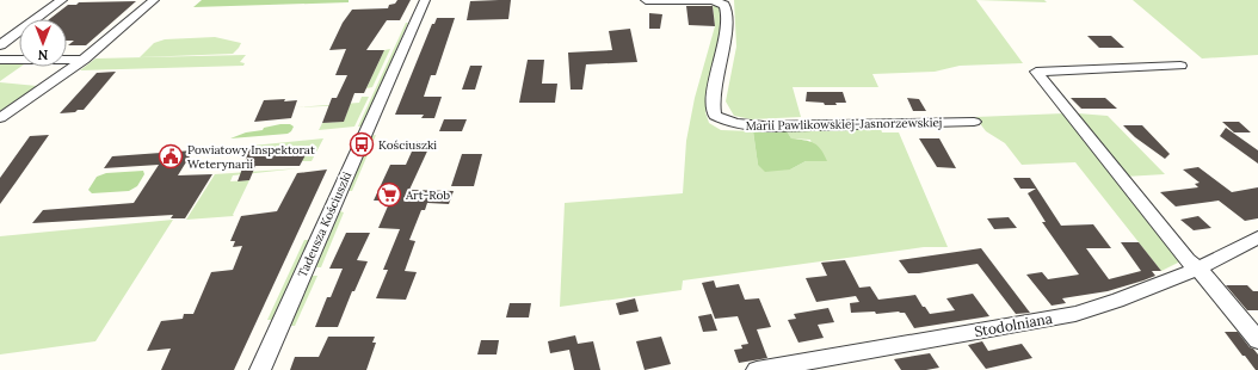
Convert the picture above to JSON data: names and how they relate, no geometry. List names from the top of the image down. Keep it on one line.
{"streets":{"street":["Marii Pawlikowskiej-Jasnorzewskiej","Tadeusza Kościuszki","Stodolniana"]},"places":{"bus stop":["Kościuszki"],"public building":["Powiatowy Inspektorat Weterynarii"],"supermarket":["Art-Rob"]},"north":"bottom"}
